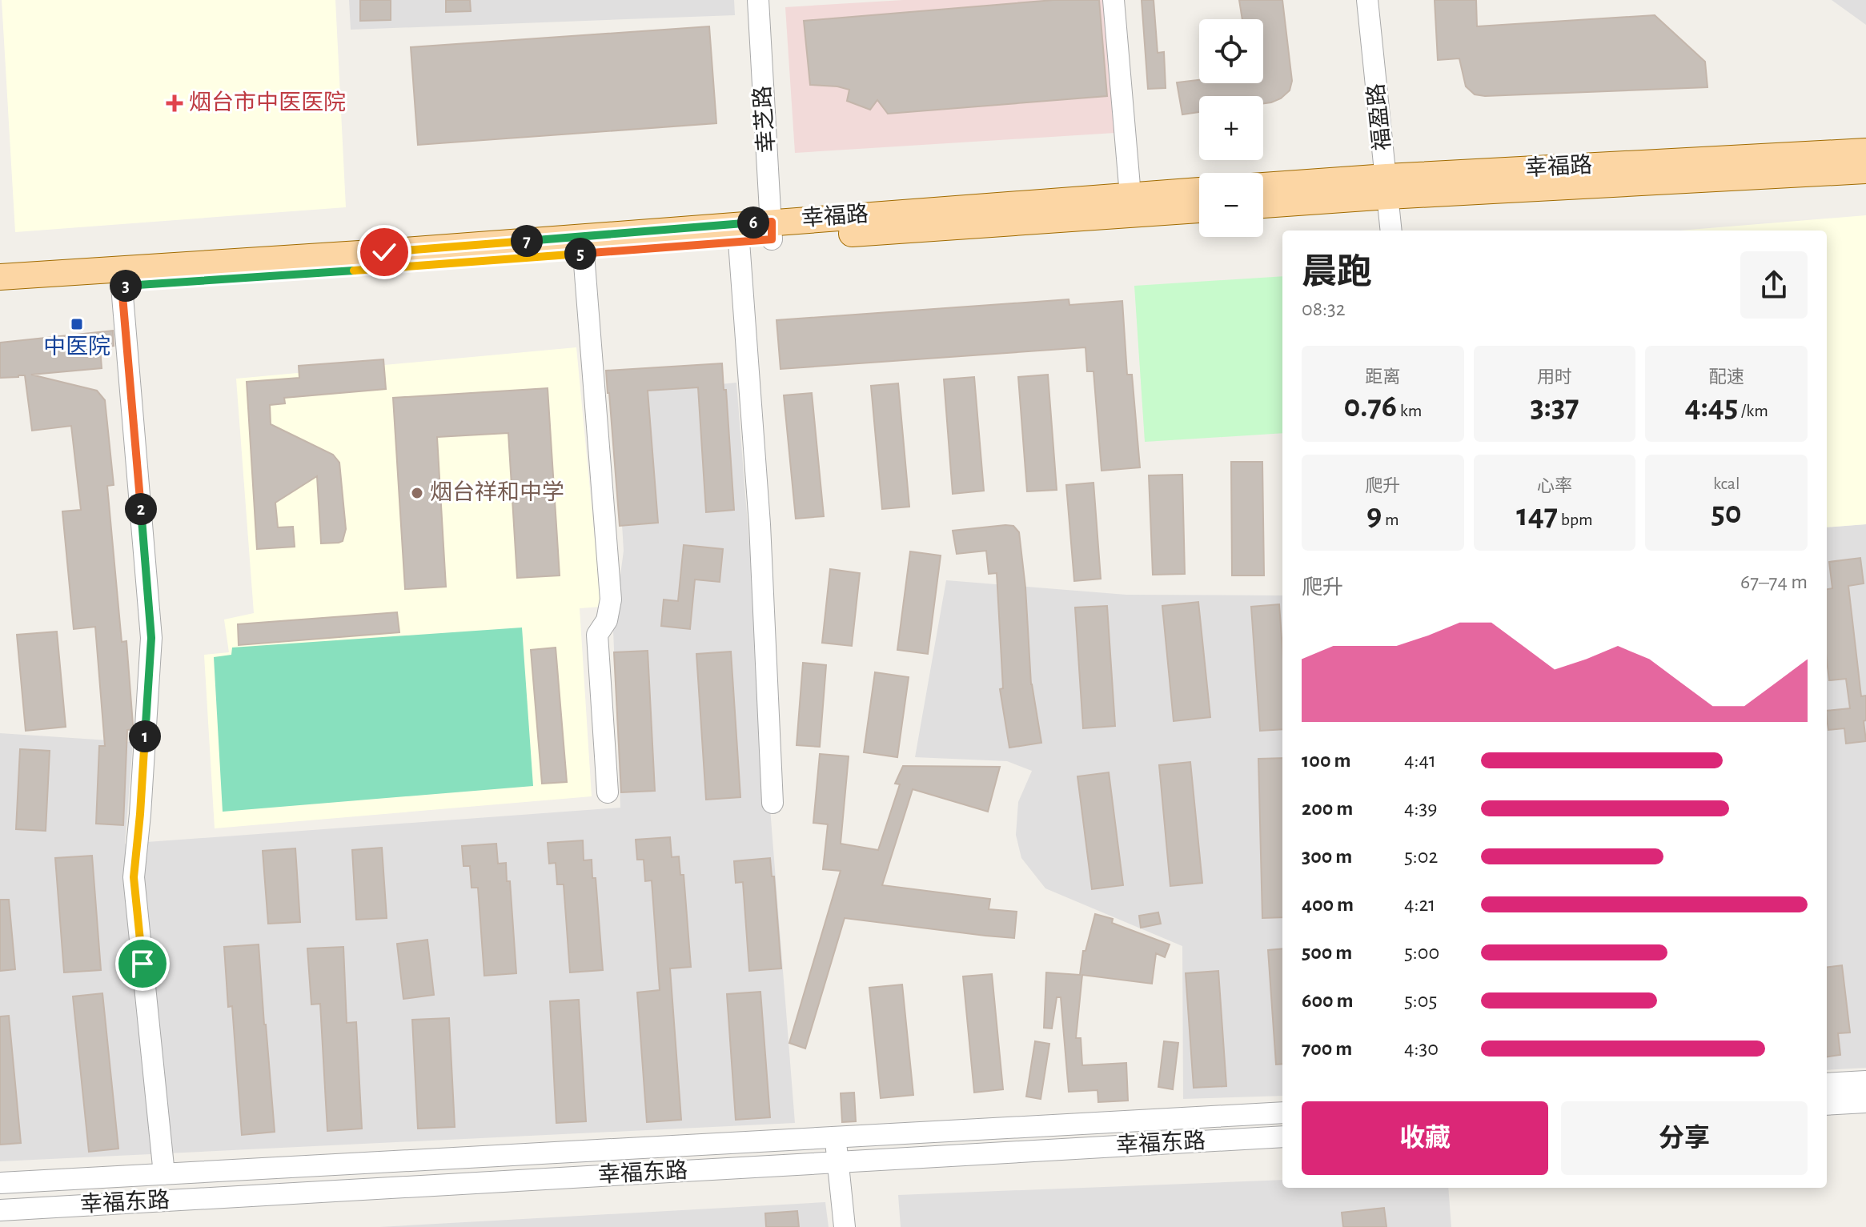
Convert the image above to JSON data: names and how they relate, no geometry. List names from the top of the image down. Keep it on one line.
{"streets":{"main road":["幸福路"],"street":["福盈路","幸芝路","幸福东路"]},"crossings":[["福盈路","幸福路"],["幸芝路","幸福路"]],"places":{"health":["烟台市中医医院"],"transit":["中医院"],"other":["烟台祥和中学"]},"page":{"map_buttons":["+","−"],"pins":["6","7","5","3","2","1"],"heading":["晨跑","08:32"],"stats":[["距离","0.76 km"],["用时","3:37"],["配速","4:45 /km"],["爬升","9 m"],["心率","147 bpm"],["kcal","50"]],"chart":["爬升","67–74 m"],"list":[{"name":"100 m","note":"4:41"},{"name":"200 m","note":"4:39"},{"name":"300 m","note":"5:02"},{"name":"400 m","note":"4:21"},{"name":"500 m","note":"5:00"},{"name":"600 m","note":"5:05"},{"name":"700 m","note":"4:30"}],"buttons":["收藏","分享"]}}
